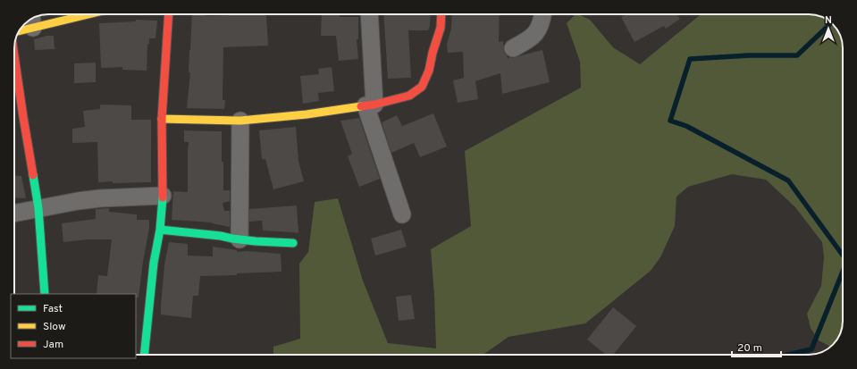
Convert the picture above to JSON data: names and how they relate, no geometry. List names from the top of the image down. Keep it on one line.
{"legend":["Fast","Slow","Jam"],"scale_bar":"20 m","north":"top"}
